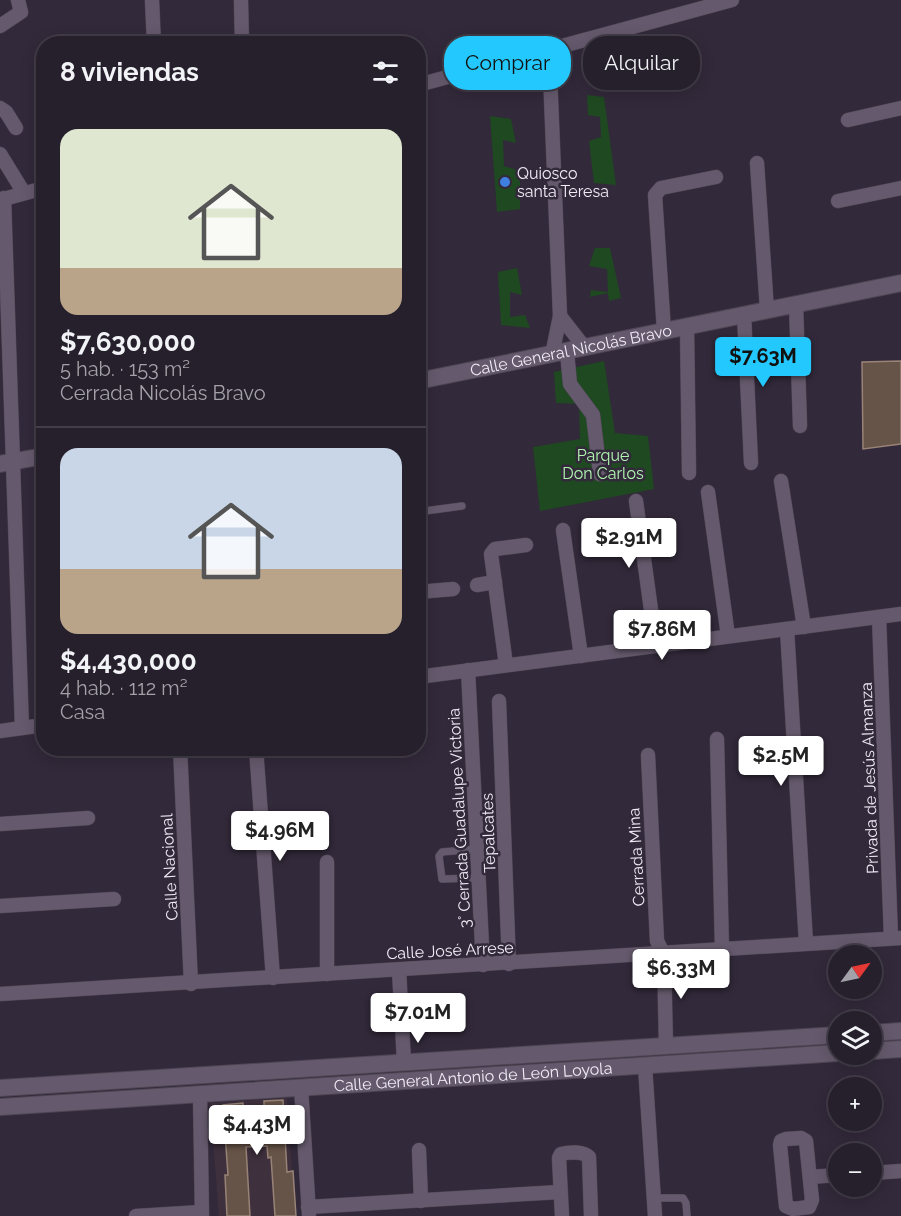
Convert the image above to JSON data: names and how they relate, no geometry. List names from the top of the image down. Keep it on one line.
{"streets":{"street":["Calle General Nicolás Bravo","Privada de Jesús Almanza","3˚ Cerrada Guadalupe Victoria","Tepalcates","Cerrada Mina","Calle Nacional","Calle José Arrese","Calle General Antonio de León Loyola"]},"crossings":[["Privada de Jesús Almanza","Calle José Arrese"],["3˚ Cerrada Guadalupe Victoria","Calle José Arrese"],["Tepalcates","Calle José Arrese"],["Cerrada Mina","Calle José Arrese"],["Cerrada Mina","Calle General Antonio de León Loyola"],["Calle Nacional","Calle José Arrese"]],"parks":["Parque Don Carlos"],"places":["Quiosco santa Teresa"],"north":"top right","page":{"chip":["Comprar","Alquilar"],"heading":"8 viviendas","list":[{"name":"$7,630,000","note":"5 hab. · 153 m² · Cerrada Nicolás Bravo"},{"name":"$4,430,000","note":"4 hab. · 112 m² · Casa"}],"price":["$7.63M","$2.91M","$7.86M","$2.5M","$4.96M","$6.33M","$7.01M","$4.43M"],"map_buttons":["+","−"]}}
